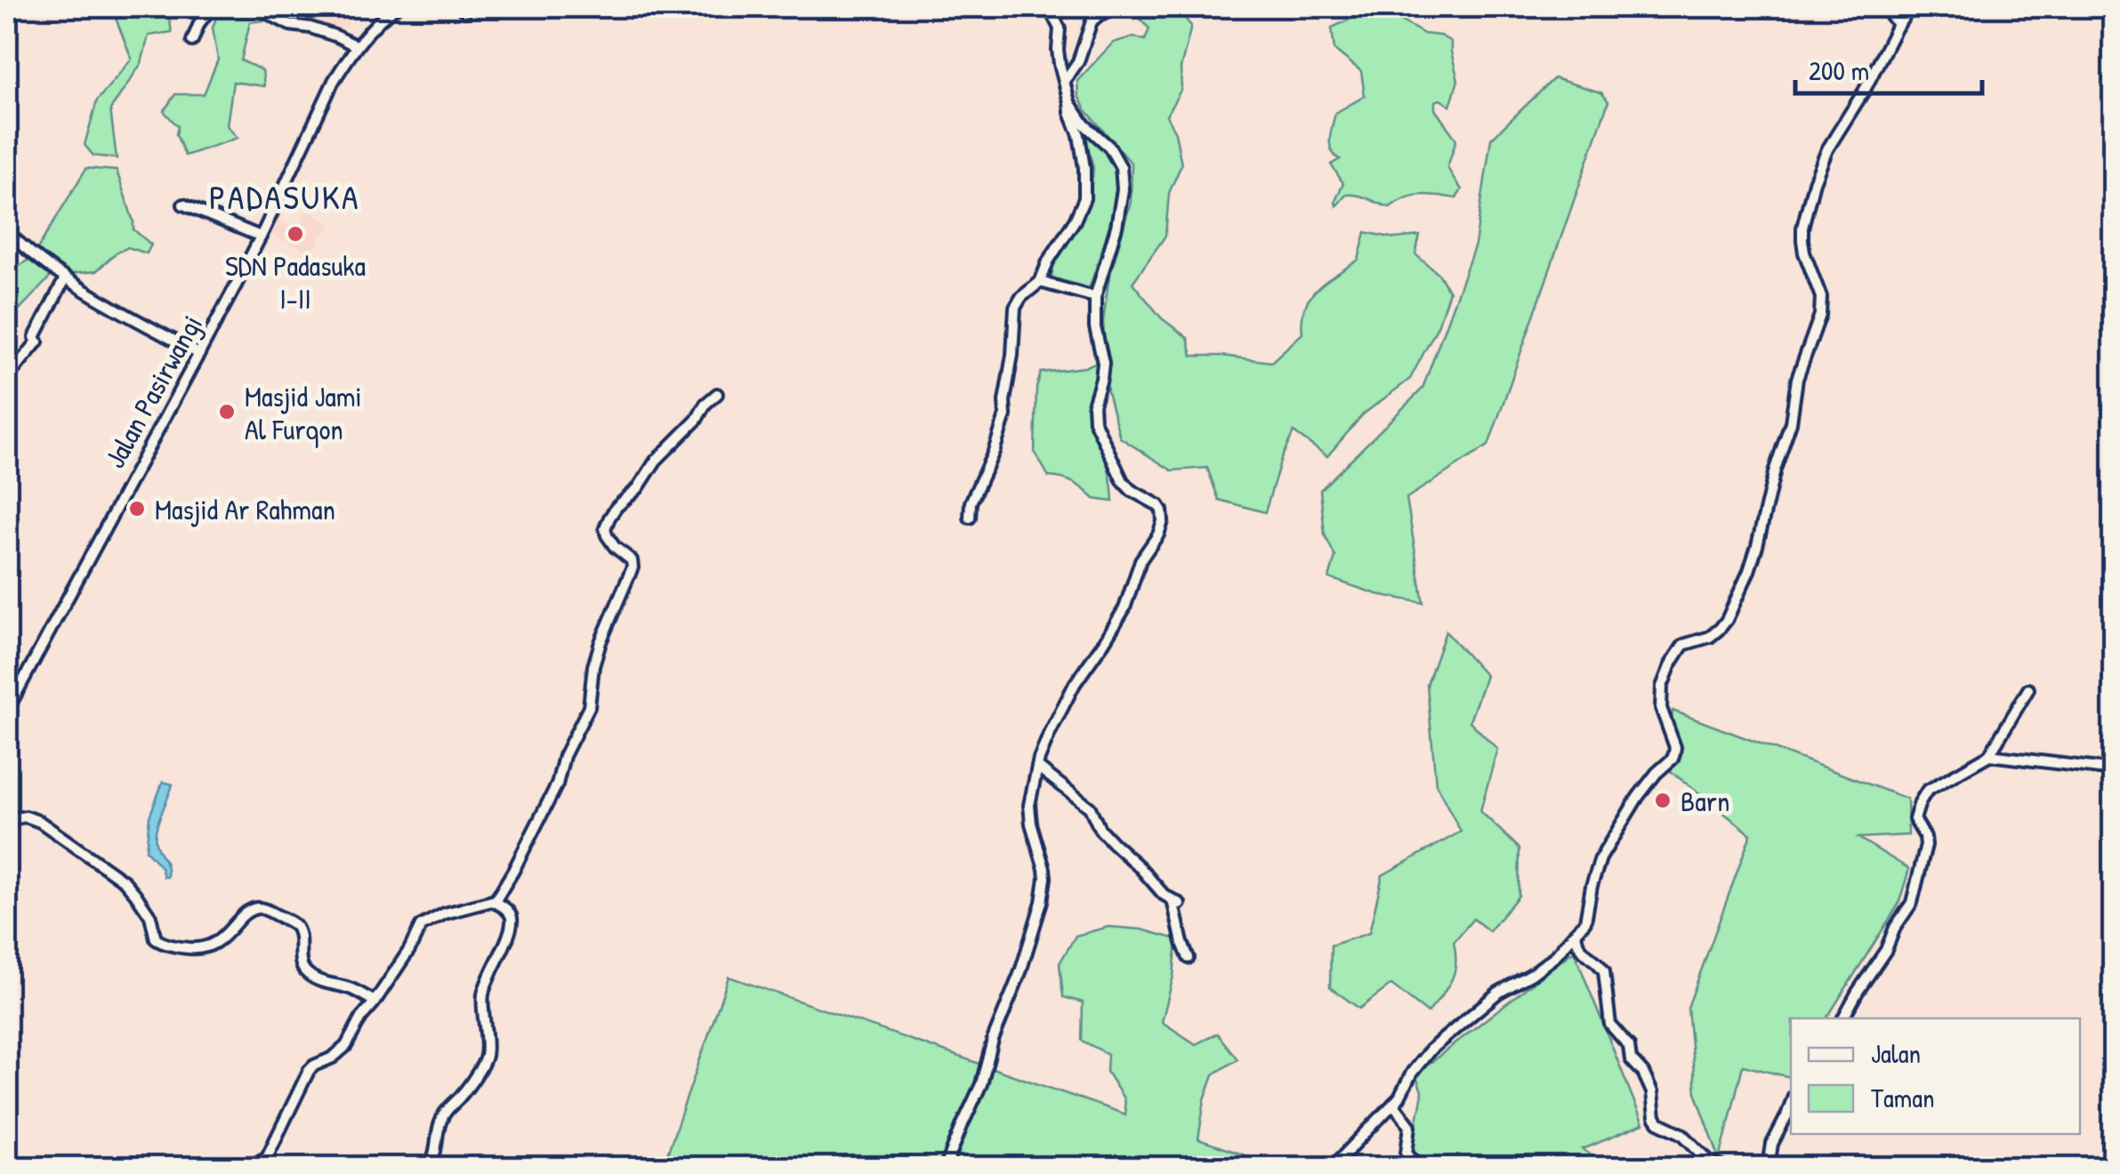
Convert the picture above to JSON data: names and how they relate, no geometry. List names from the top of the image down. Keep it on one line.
{"streets":{"street":["Jalan Pasirwangi"]},"districts":["PADASUKA"],"places":["SDN Padasuka I-II","Masjid Jami Al Furqon","Masjid Ar Rahman","Barn"],"legend":["Jalan","Taman"],"scale_bar":"200 m"}
